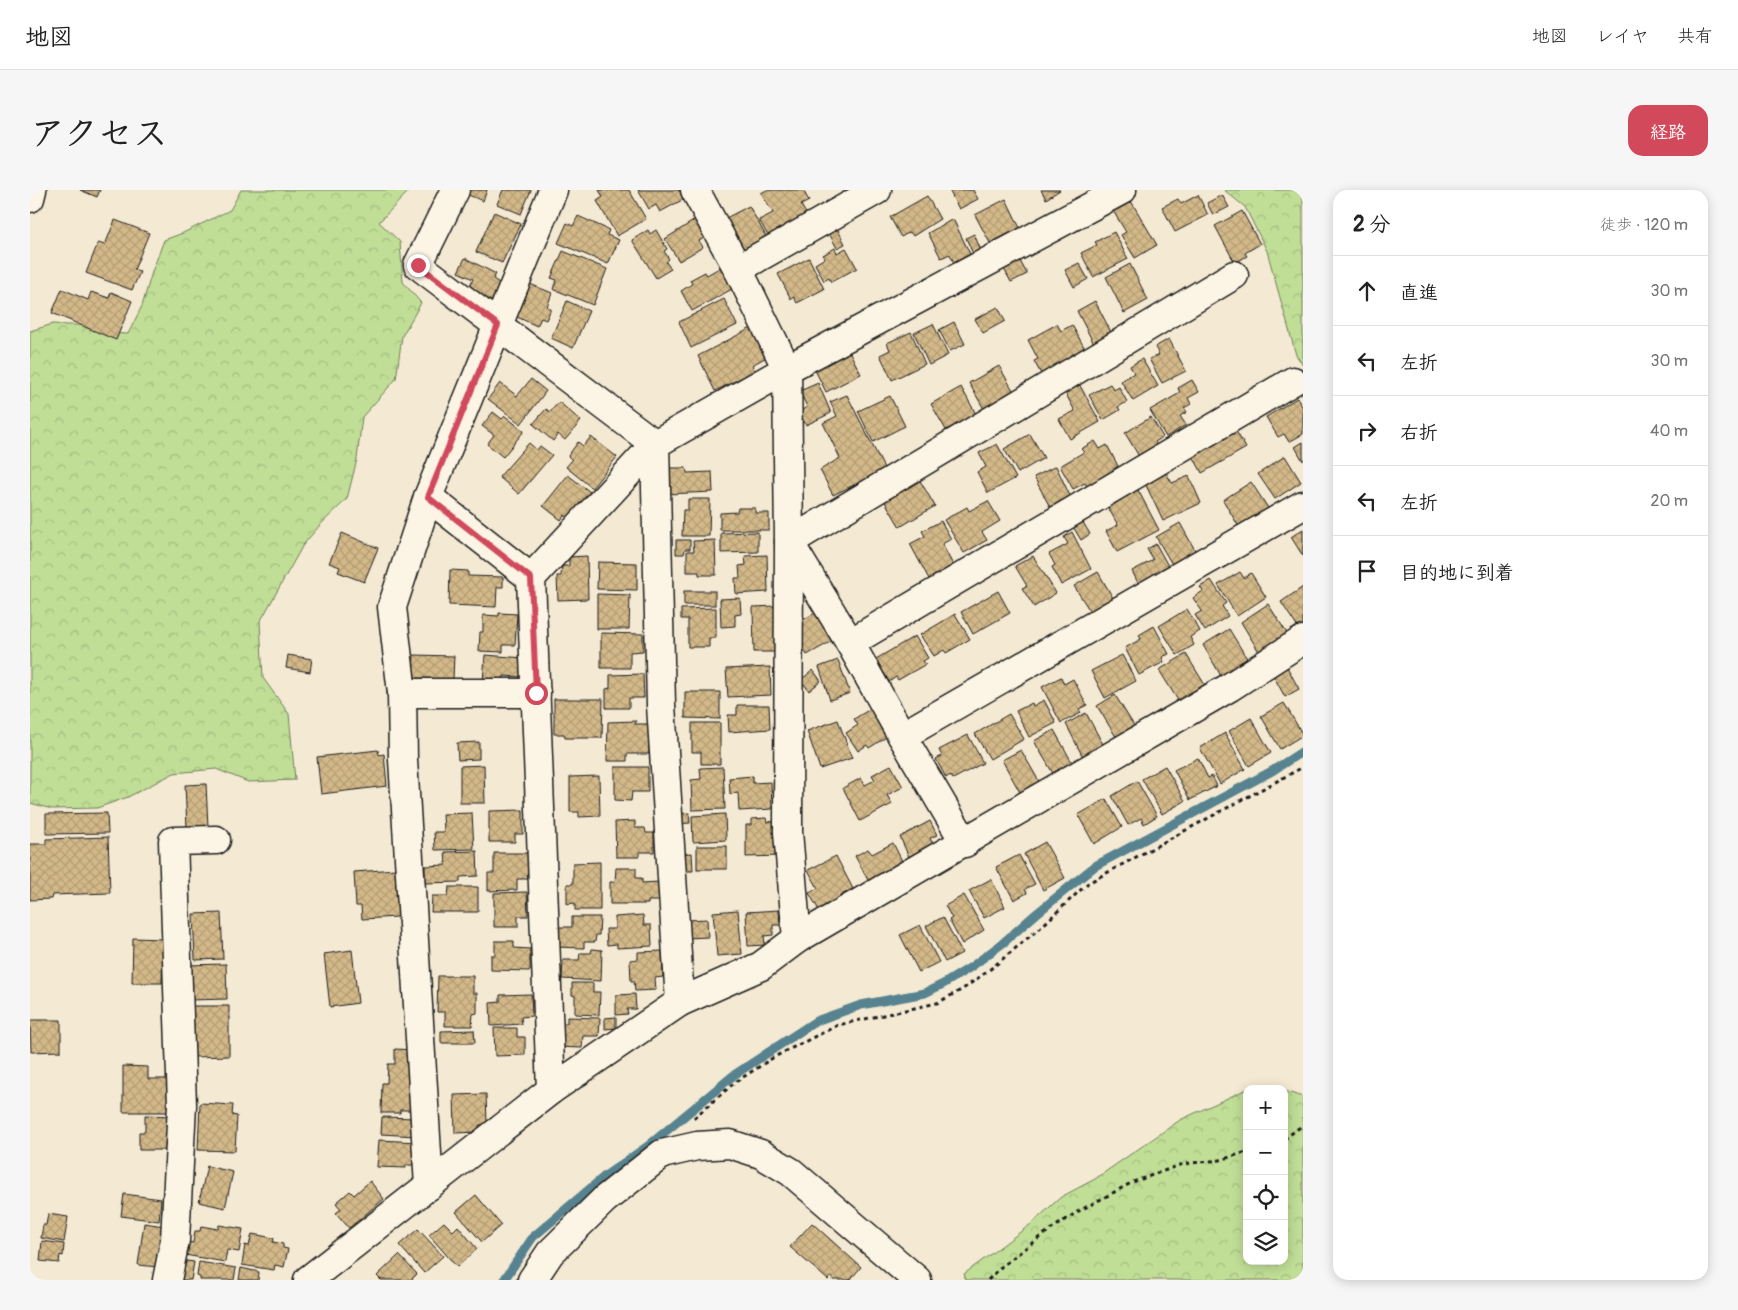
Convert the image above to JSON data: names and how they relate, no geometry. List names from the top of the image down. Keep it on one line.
{"page":{"header":"地図","nav":["地図","レイヤ","共有"],"title":"アクセス","buttons":"経路","heading":["2 分","徒歩 · 120 m"],"list":[["直進","30 m"],["左折","30 m"],["右折","40 m"],["左折","20 m"],"目的地に到着"],"map_buttons":["+","−"]}}
